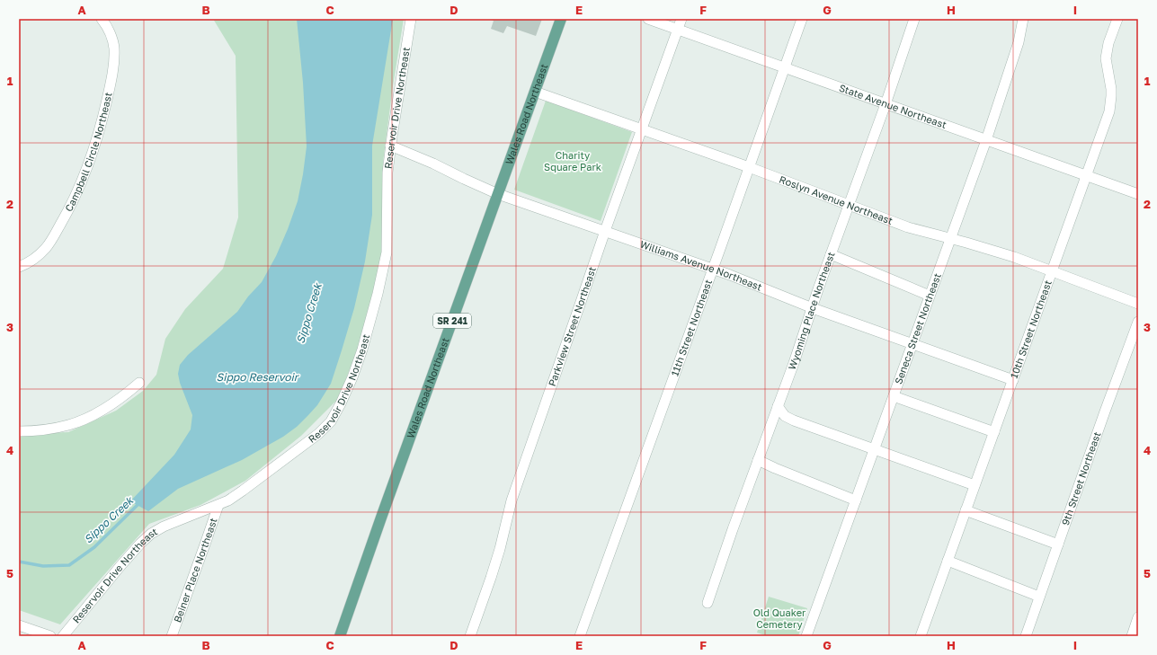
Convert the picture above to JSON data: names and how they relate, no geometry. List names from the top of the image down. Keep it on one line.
{"streets":{"main road":["Wales Road Northeast","SR 241"],"street":["State Avenue Northeast","Reservoir Drive Northeast","Campbell Circle Northeast","Roslyn Avenue Northeast","Williams Avenue Northeast","Wyoming Place Northeast","Parkview Street Northeast","11th Street Northeast","Seneca Street Northeast","10th Street Northeast","9th Street Northeast","Beiner Place Northeast"]},"crossings":[["State Avenue Northeast","Wyoming Place Northeast"],["State Avenue Northeast","Parkview Street Northeast"],["State Avenue Northeast","11th Street Northeast"],["State Avenue Northeast","Seneca Street Northeast"],["State Avenue Northeast","10th Street Northeast"],["Reservoir Drive Northeast","Williams Avenue Northeast"],["Reservoir Drive Northeast","Beiner Place Northeast"],["Wales Road Northeast","Roslyn Avenue Northeast"],["Wales Road Northeast","Williams Avenue Northeast"],["Roslyn Avenue Northeast","Wyoming Place Northeast"],["Roslyn Avenue Northeast","Parkview Street Northeast"],["Roslyn Avenue Northeast","11th Street Northeast"],["Roslyn Avenue Northeast","Seneca Street Northeast"],["Roslyn Avenue Northeast","10th Street Northeast"],["Williams Avenue Northeast","Wyoming Place Northeast"],["Williams Avenue Northeast","Parkview Street Northeast"],["Williams Avenue Northeast","11th Street Northeast"],["Williams Avenue Northeast","Seneca Street Northeast"],["Williams Avenue Northeast","10th Street Northeast"]],"water":["Sippo Creek","Sippo Reservoir"],"parks":["Charity Square Park","Old Quaker Cemetery"],"grid":{"columns":["A","B","C","D","E","F","G","H","I"],"rows":["1","2","3","4","5"]}}
